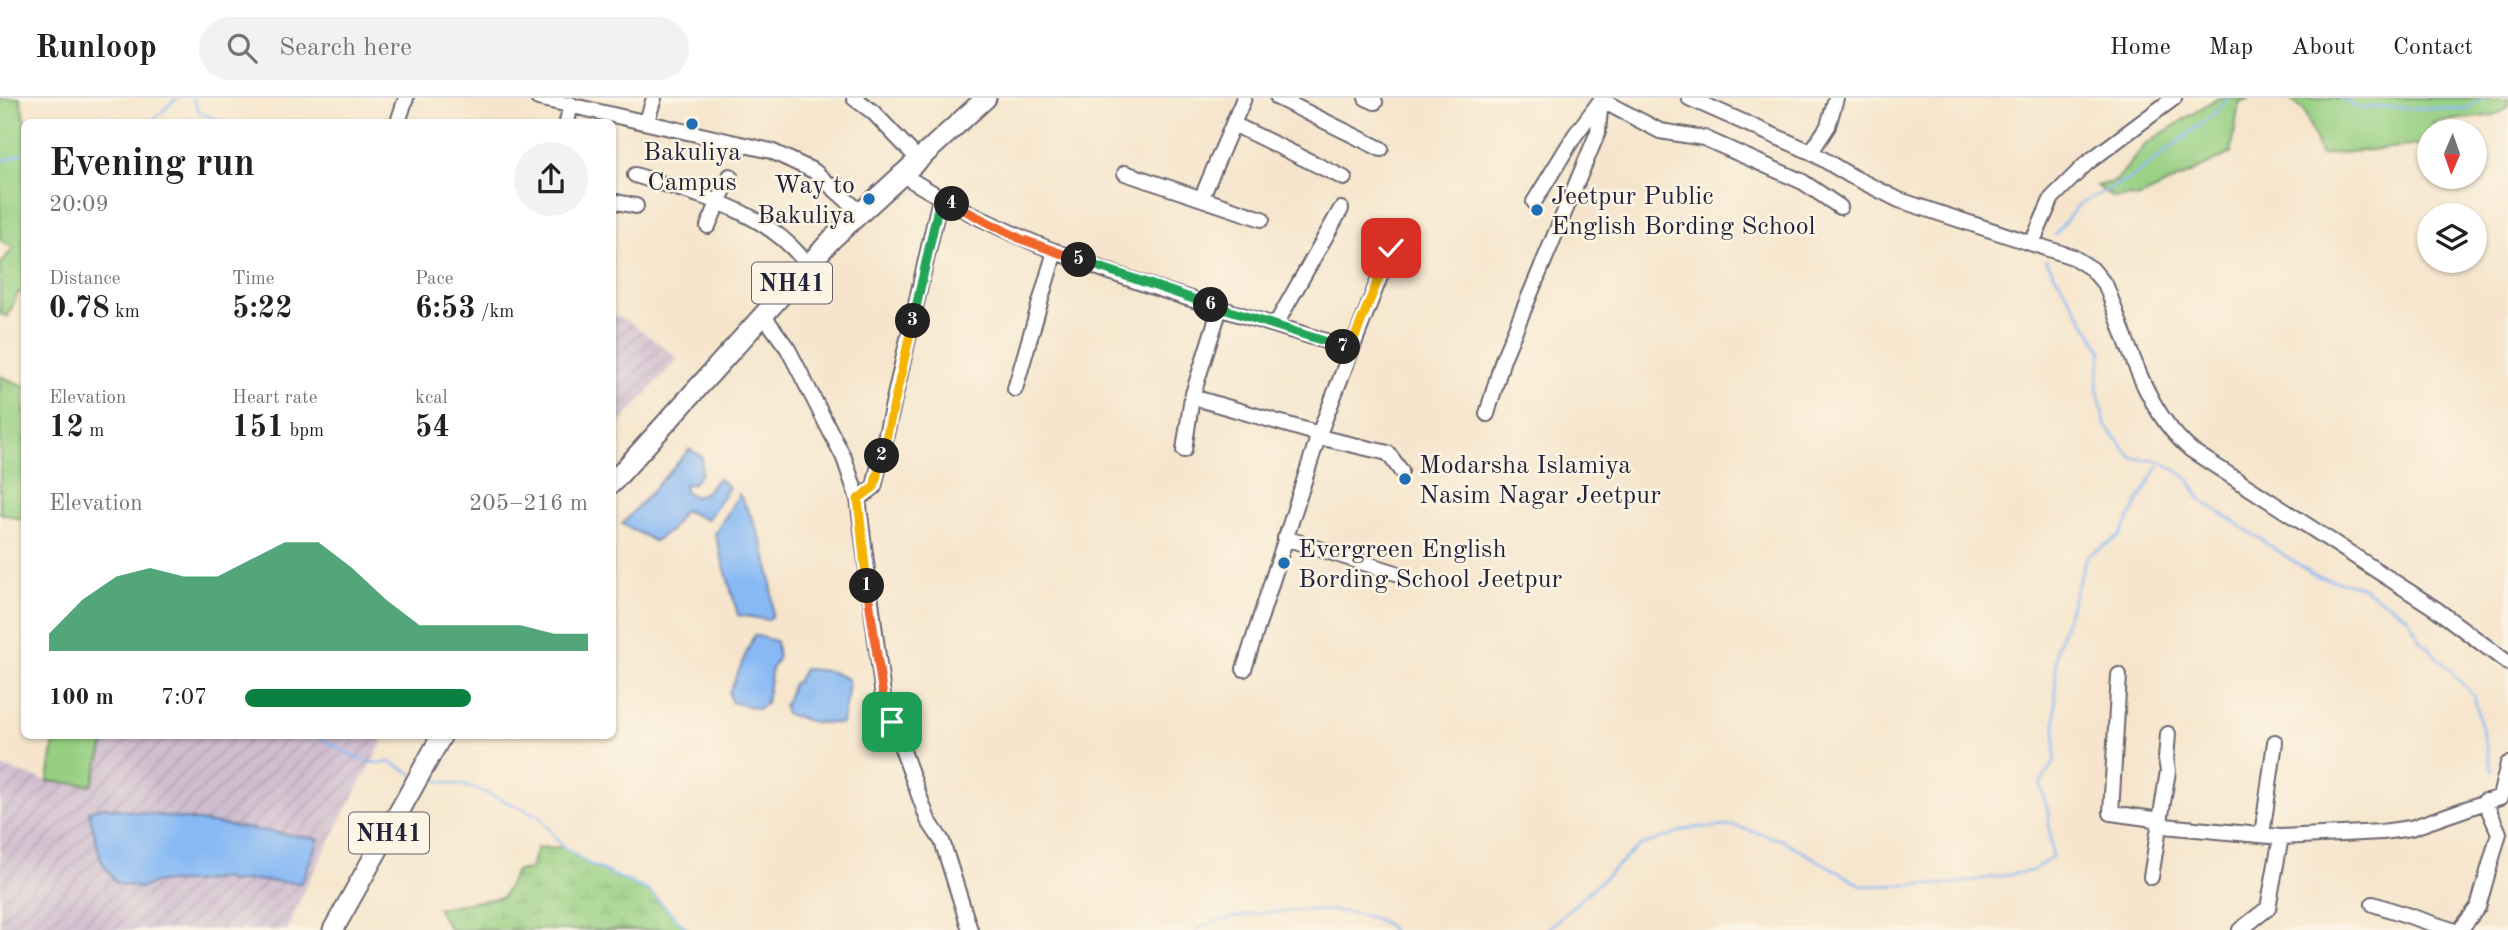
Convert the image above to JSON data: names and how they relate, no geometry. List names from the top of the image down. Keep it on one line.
{"streets":{"highway":["NH41"]},"places":["Bakuliya Campus","Way to Bakuliya","Jeetpur Public English Bording School","Modarsha Islamiya Nasim Nagar Jeetpur","Evergreen English Bording School Jeetpur"],"north":"bottom","page":{"header":"Runloop","search":"Search here","nav":["Home","Map","About","Contact"],"heading":["Evening run","20:09"],"pins":["4","5","6","3","7","2","1"],"stats":[["Distance","0.78 km"],["Time","5:22"],["Pace","6:53 /km"],["Elevation","12 m"],["Heart rate","151 bpm"],["kcal","54"]],"chart":["Elevation","205–216 m"],"list":[{"name":"100 m","note":"7:07"}]}}
